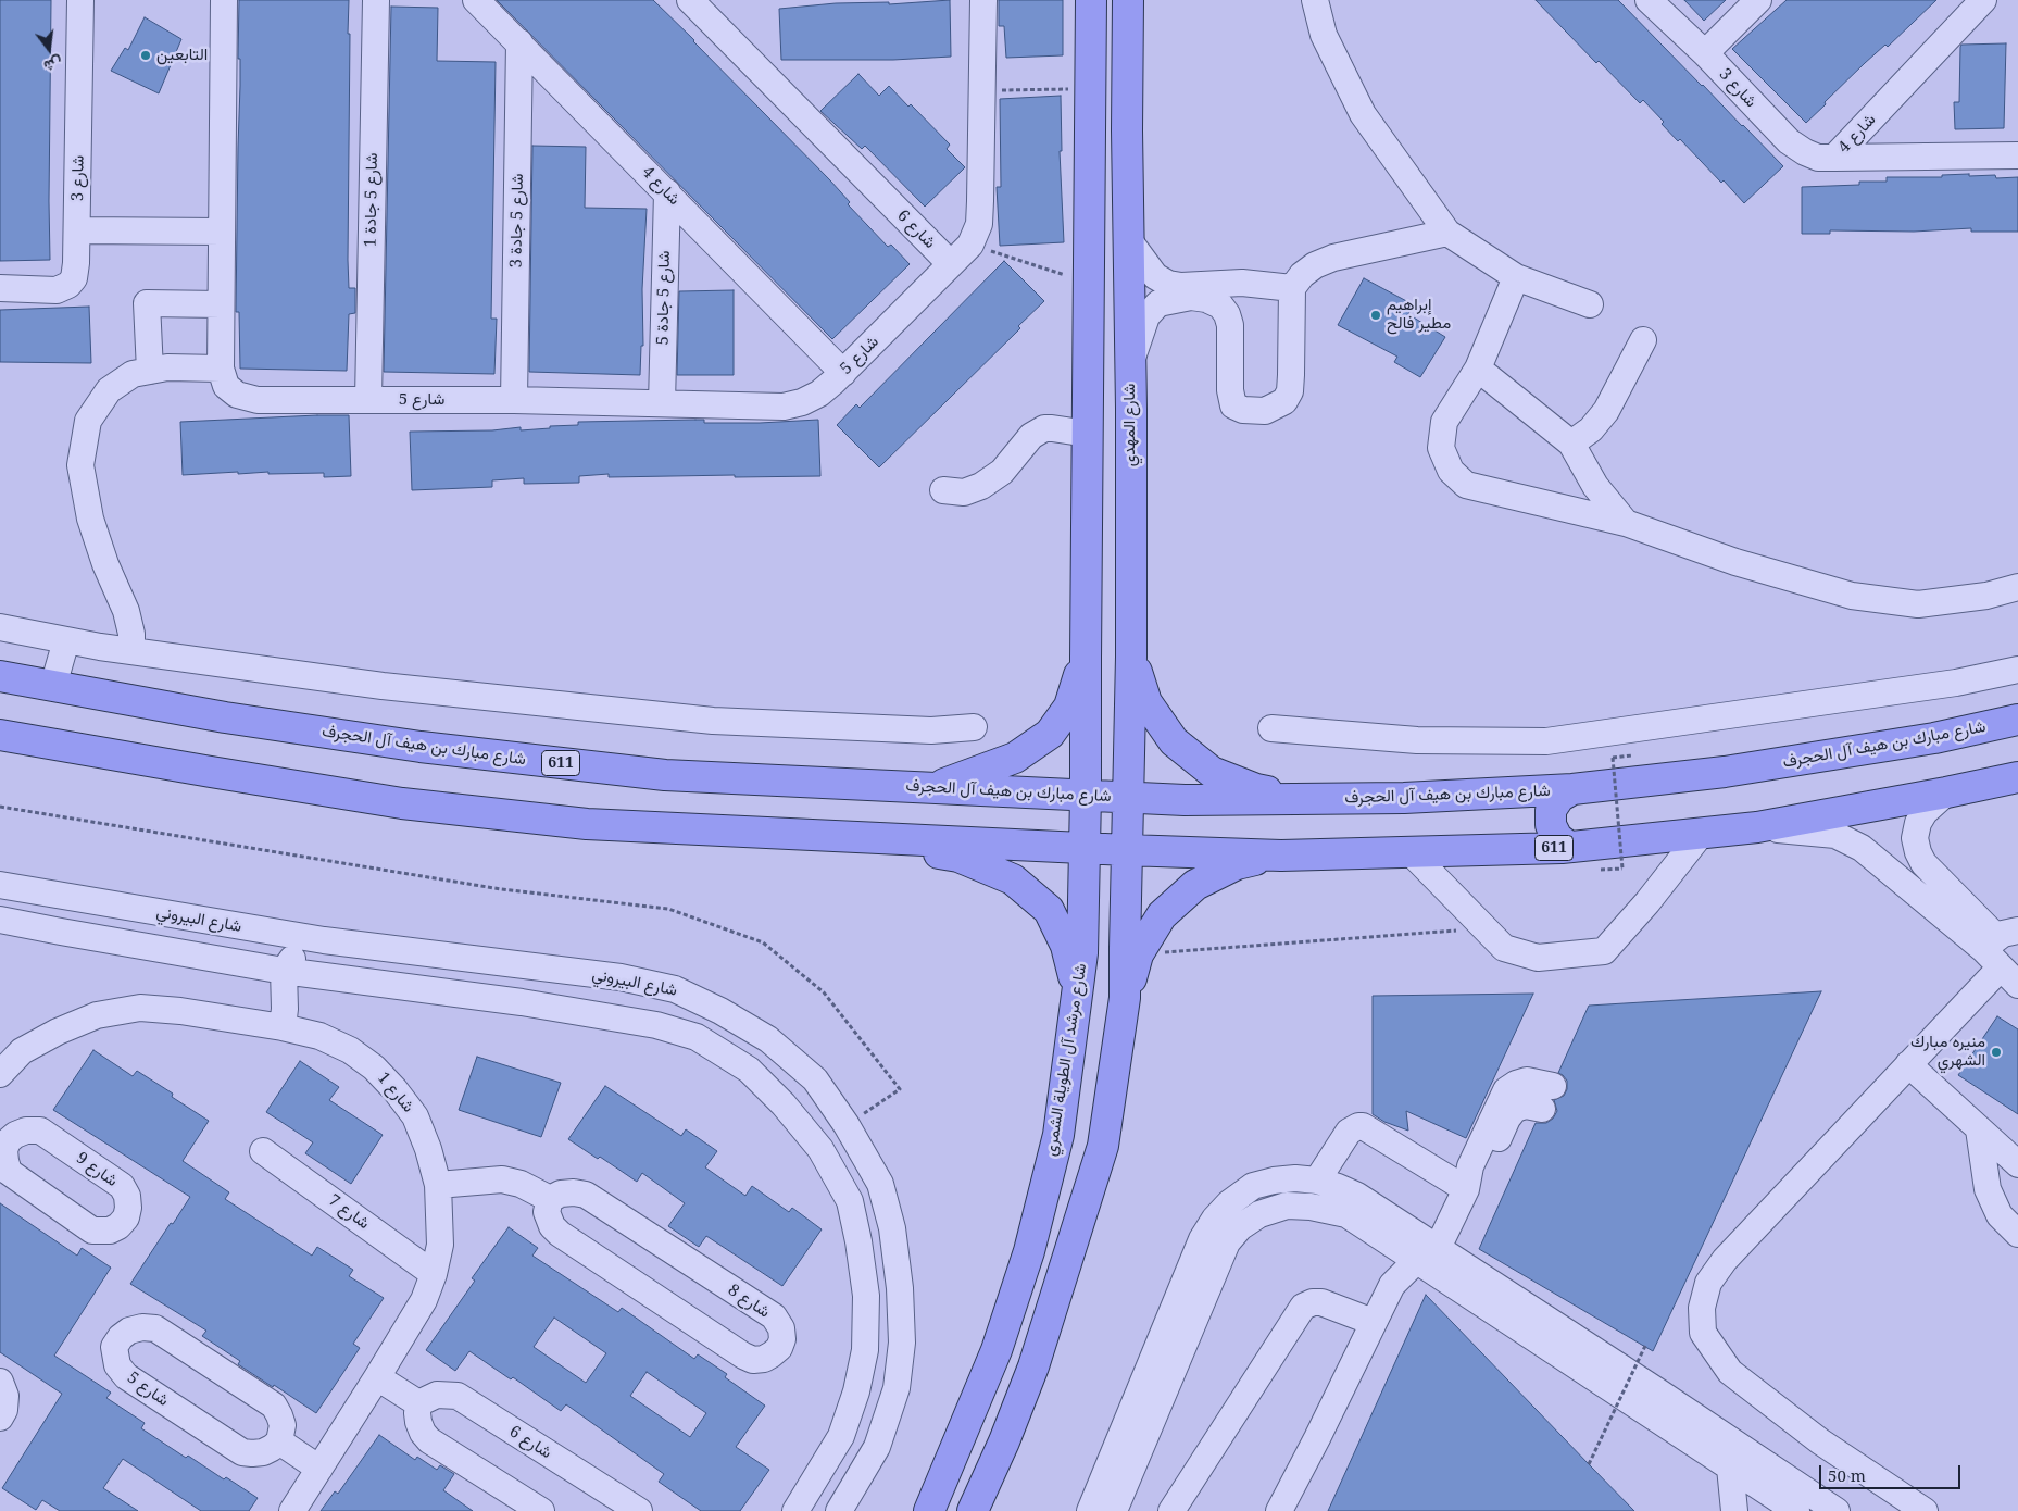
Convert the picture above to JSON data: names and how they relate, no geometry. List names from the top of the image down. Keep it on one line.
{"streets":{"main road":["شارع المهدي","شارع مبارك بن هيف آل الحجرف","611","شارع مرشد آل الطويلة الشمري"],"street":["شارع 3","شارع 4","شارع 5 جادة 1","شارع 5 جادة 3","شارع 6","شارع 5 جادة 5","شارع 5","شارع البيروني","شارع 1","شارع 9","شارع 7","شارع 8"]},"crossings":[["شارع 3","شارع 4"],["شارع 4","شارع 5 جادة 3"],["شارع 4","شارع 5 جادة 5"],["شارع 4","شارع 5"],["شارع 5 جادة 1","شارع 5"],["شارع 5 جادة 3","شارع 5"],["شارع 6","شارع 5"],["شارع 5 جادة 5","شارع 5"],["شارع المهدي","شارع مبارك بن هيف آل الحجرف"],["شارع المهدي","611"],["611","شارع مرشد آل الطويلة الشمري"],["شارع 1","شارع 7"]],"places":["التابعين","إبراهيم مطير فالح","منيره مبارك الشهري"],"scale_bar":"50 m","north":"bottom"}
